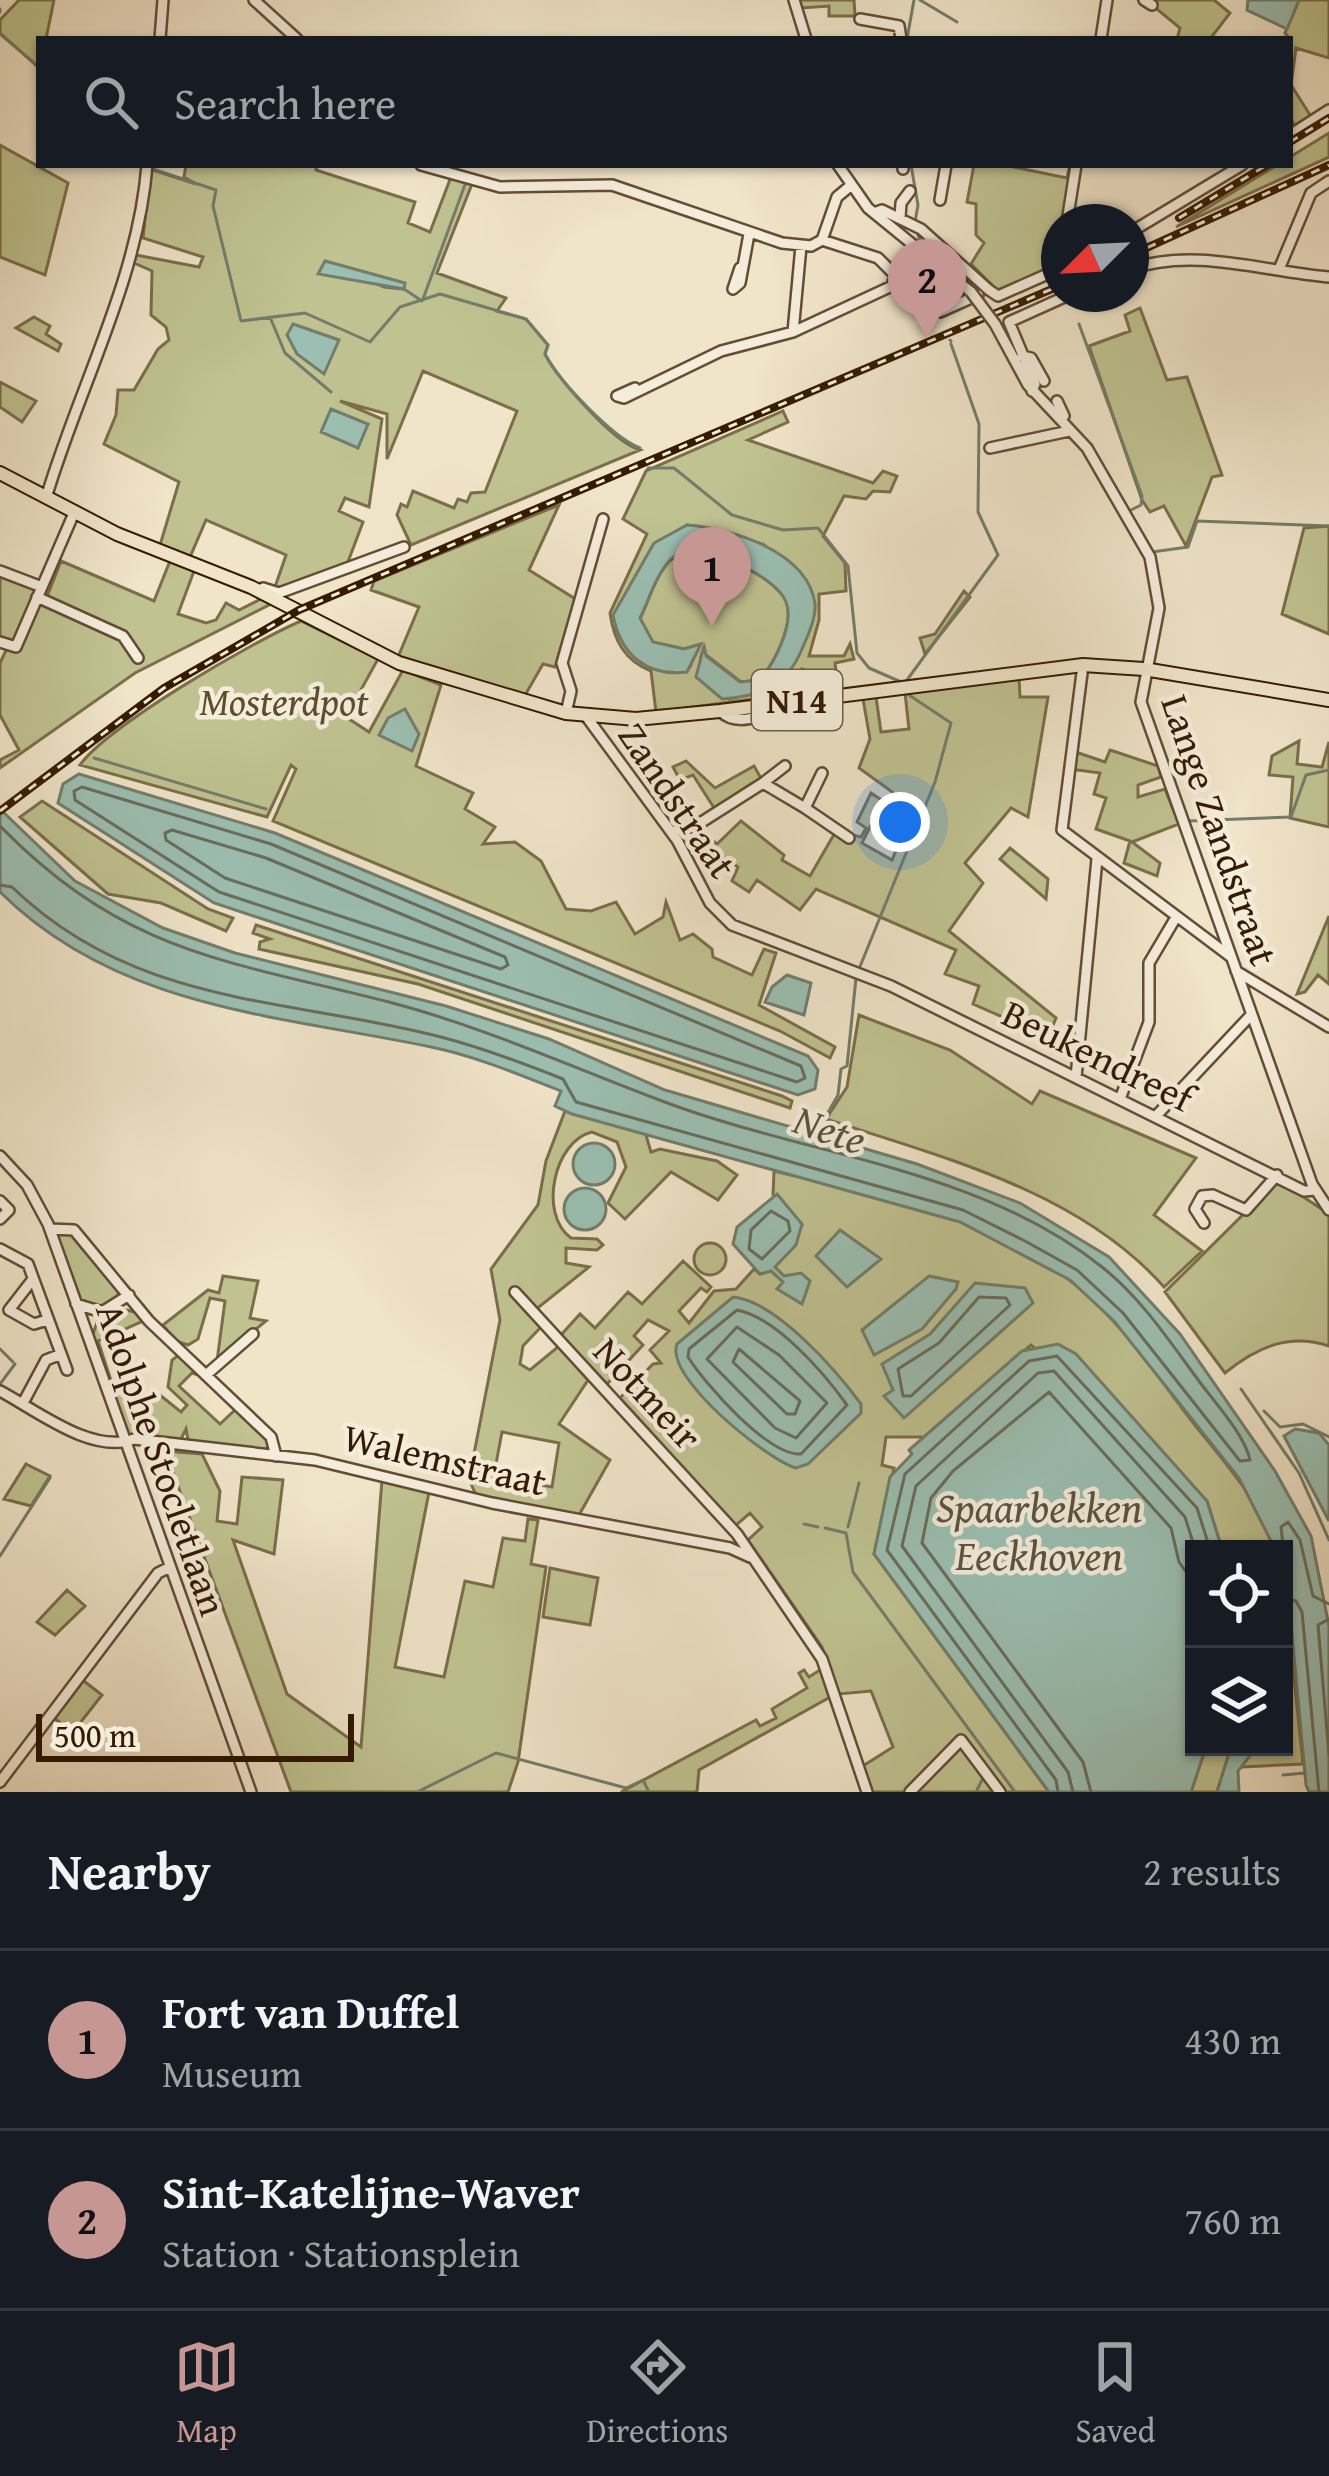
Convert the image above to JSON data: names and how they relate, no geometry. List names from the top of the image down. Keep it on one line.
{"streets":{"main road":["N14"],"street":["Zandstraat","Lange Zandstraat","Beukendreef","Notmeir","Adolphe Stocletlaan","Walemstraat"]},"crossings":[["N14","Zandstraat"],["N14","Lange Zandstraat"],["Zandstraat","Beukendreef"],["Lange Zandstraat","Beukendreef"],["Notmeir","Walemstraat"],["Adolphe Stocletlaan","Walemstraat"]],"water":["Nete","Spaarbekken Eeckhoven"],"parks":["Mosterdpot"],"scale_bar":"500 m","north":"bottom left","page":{"search":"Search here","pins":["2","1"],"scale":"500 m","heading":["Nearby","2 results"],"list":[{"mark":"1","name":"Fort van Duffel","note":"Museum","value":"430 m"},{"mark":"2","name":"Sint-Katelijne-Waver","note":"Station · Stationsplein","value":"760 m"}],"nav":["Map","Directions","Saved"]}}
